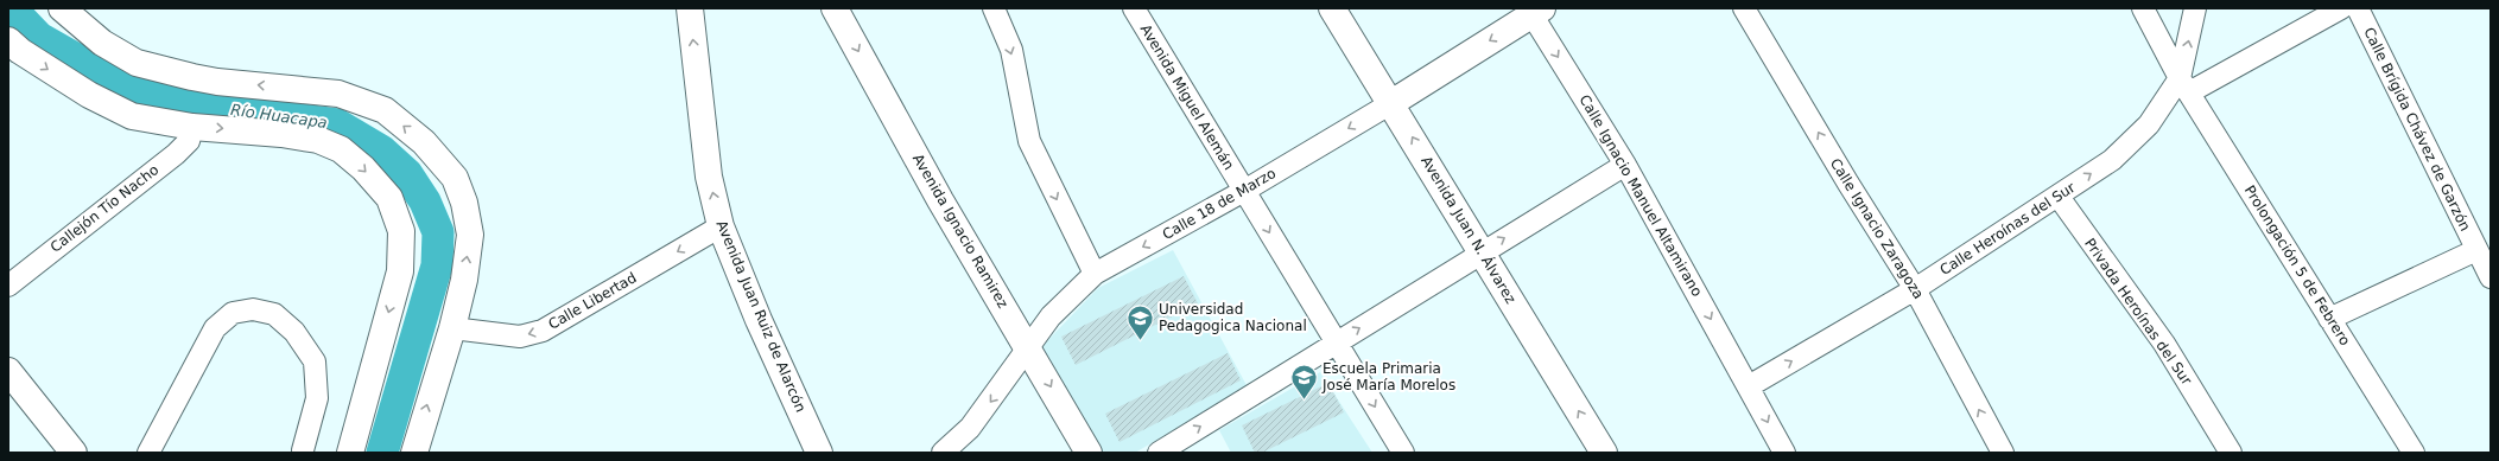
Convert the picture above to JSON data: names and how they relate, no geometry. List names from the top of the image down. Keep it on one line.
{"streets":{"main road":["Calle 18 de Marzo","Avenida Juan N. Álvarez","Avenida Ignacio Ramirez","Avenida Juan Ruiz de Alarcón"],"street":["Avenida Miguel Alemán","Calle Brígida Chávez de Garzón","Calle Ignacio Manuel Altamirano","Callejón Tío Nacho","Calle Ignacio Zaragoza","Calle Heroínas del Sur","Prolongación 5 de Febrero","Calle Libertad","Privada Heroínas del Sur"]},"crossings":[["Avenida Miguel Alemán","Calle 18 de Marzo"],["Calle Ignacio Manuel Altamirano","Calle 18 de Marzo"],["Calle Ignacio Manuel Altamirano","Calle Heroínas del Sur"],["Calle 18 de Marzo","Avenida Juan N. Álvarez"],["Calle 18 de Marzo","Avenida Ignacio Ramirez"],["Calle Ignacio Zaragoza","Calle Heroínas del Sur"],["Calle Heroínas del Sur","Prolongación 5 de Febrero"],["Calle Heroínas del Sur","Privada Heroínas del Sur"],["Calle Libertad","Avenida Juan Ruiz de Alarcón"]],"one_way":["Avenida Miguel Alemán","Calle Ignacio Manuel Altamirano","Calle Ignacio Zaragoza","Avenida Juan N. Álvarez","Avenida Ignacio Ramirez","Calle Libertad","Avenida Juan Ruiz de Alarcón"],"water":["Río Huacapa"],"places":{"school or university":["Universidad Pedagogica Nacional","Escuela Primaria José María Morelos"]}}
